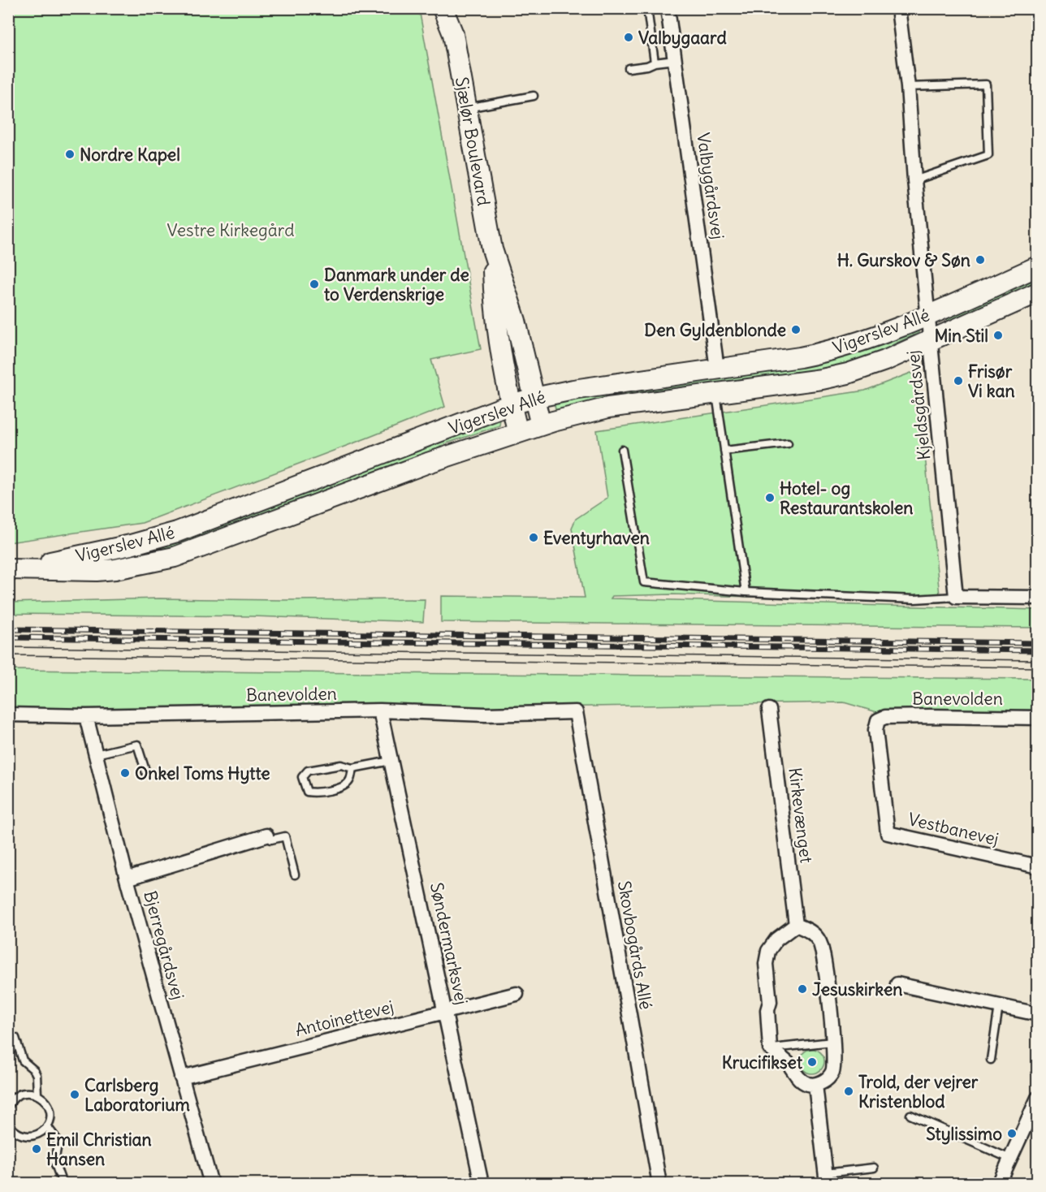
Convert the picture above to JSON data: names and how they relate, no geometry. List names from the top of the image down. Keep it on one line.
{"streets":{"street":["Sjælør Boulevard","Valbygårdsvej","Vigerslev Allé","Kjeldsgårdsvej","Banevolden","Kirkevænget","Vestbanevej","Søndermarksvej","Bjerregårdsvej","Skovbogårds Allé","Antoinettevej"]},"crossings":[["Sjælør Boulevard","Vigerslev Allé"],["Valbygårdsvej","Vigerslev Allé"],["Vigerslev Allé","Kjeldsgårdsvej"],["Banevolden","Vestbanevej"],["Banevolden","Søndermarksvej"],["Banevolden","Bjerregårdsvej"],["Banevolden","Skovbogårds Allé"],["Søndermarksvej","Antoinettevej"],["Bjerregårdsvej","Antoinettevej"]],"parks":["Vestre Kirkegård"],"places":["Valbygaard","Nordre Kapel","H. Gurskov & Søn","Danmark under de to Verdenskrige","Den Gyldenblonde","Min Stil","Frisør Vi kan","Hotel- og Restaurantskolen","Eventyrhaven","Onkel Toms Hytte","Jesuskirken","Krucifikset","Trold, der vejrer Kristenblod","Carlsberg Laboratorium","Stylissimo","Emil Christian Hansen"]}
